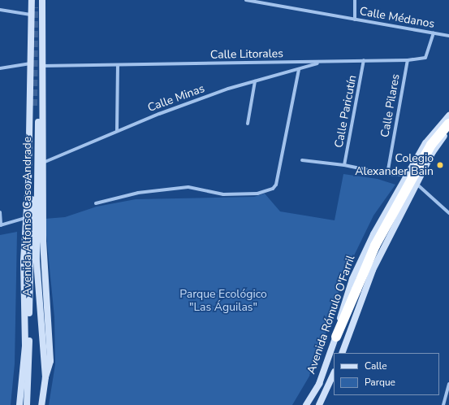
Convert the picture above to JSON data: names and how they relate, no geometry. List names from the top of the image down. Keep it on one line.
{"streets":{"main road":["Avenida Alfonso Caso Andrade","Avenida Rómulo O'Farril"],"street":["Calle Médanos","Calle Litorales","Calle Minas","Calle Pilares","Calle Paricutín"]},"crossings":[["Calle Médanos","Calle Litorales"],["Calle Litorales","Calle Minas"],["Calle Litorales","Calle Pilares"],["Calle Litorales","Calle Paricutín"]],"parks":["Parque Ecológico \"Las Águilas\""],"places":["Colegio Alexander Bain"],"legend":["Calle","Parque"]}
